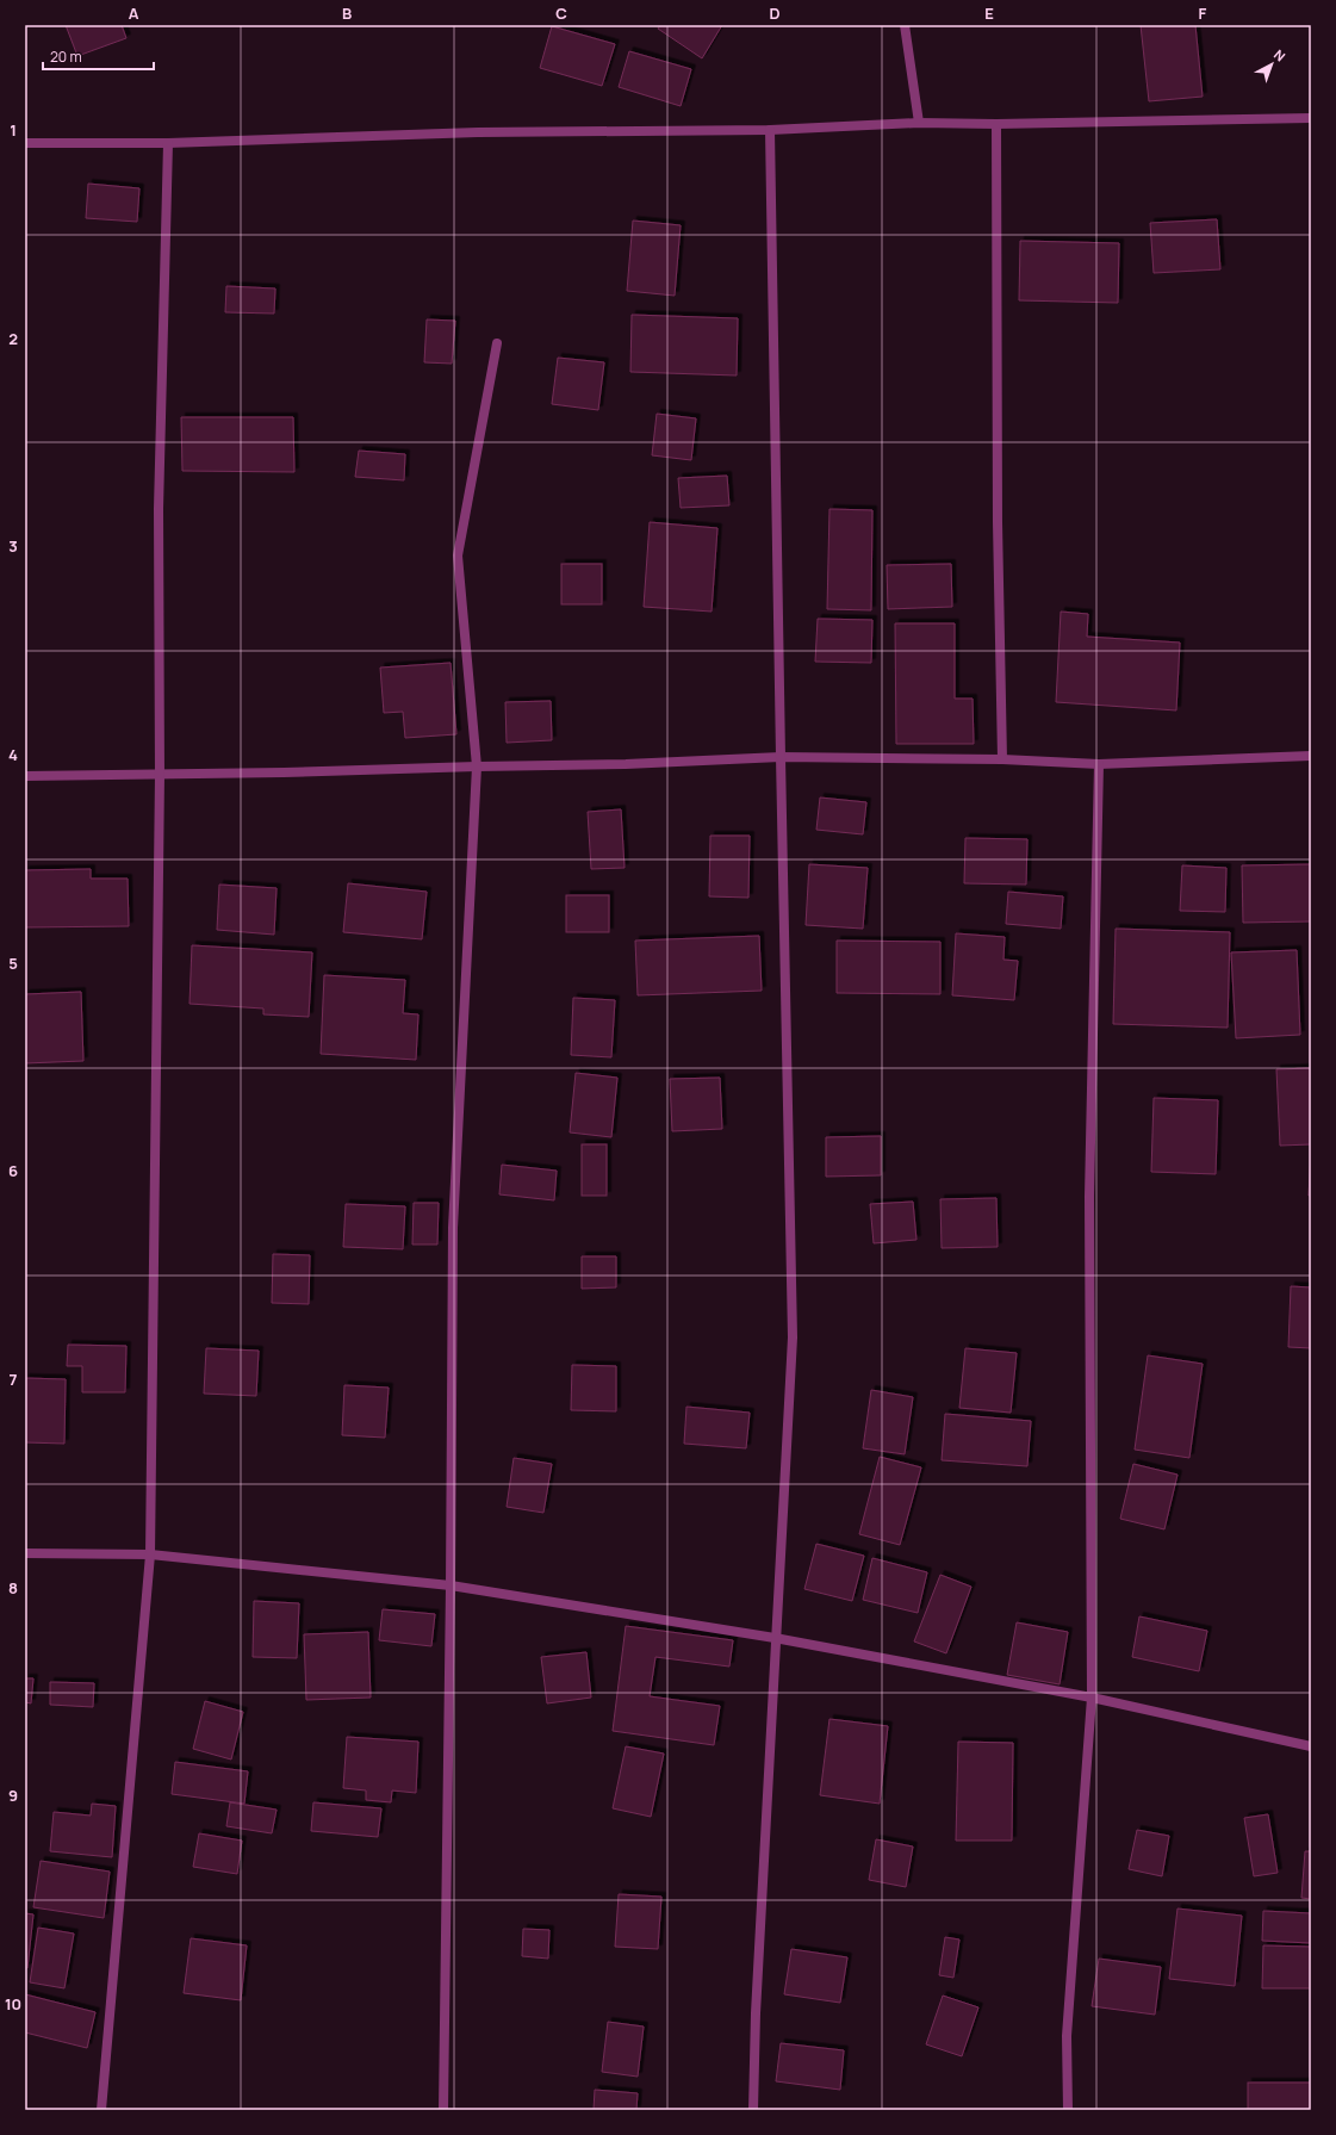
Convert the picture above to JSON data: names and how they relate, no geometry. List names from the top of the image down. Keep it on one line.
{"scale_bar":"20 m","north":"top right","grid":{"columns":["A","B","C","D","E","F"],"rows":["1","2","3","4","5","6","7","8","9","10"]}}
